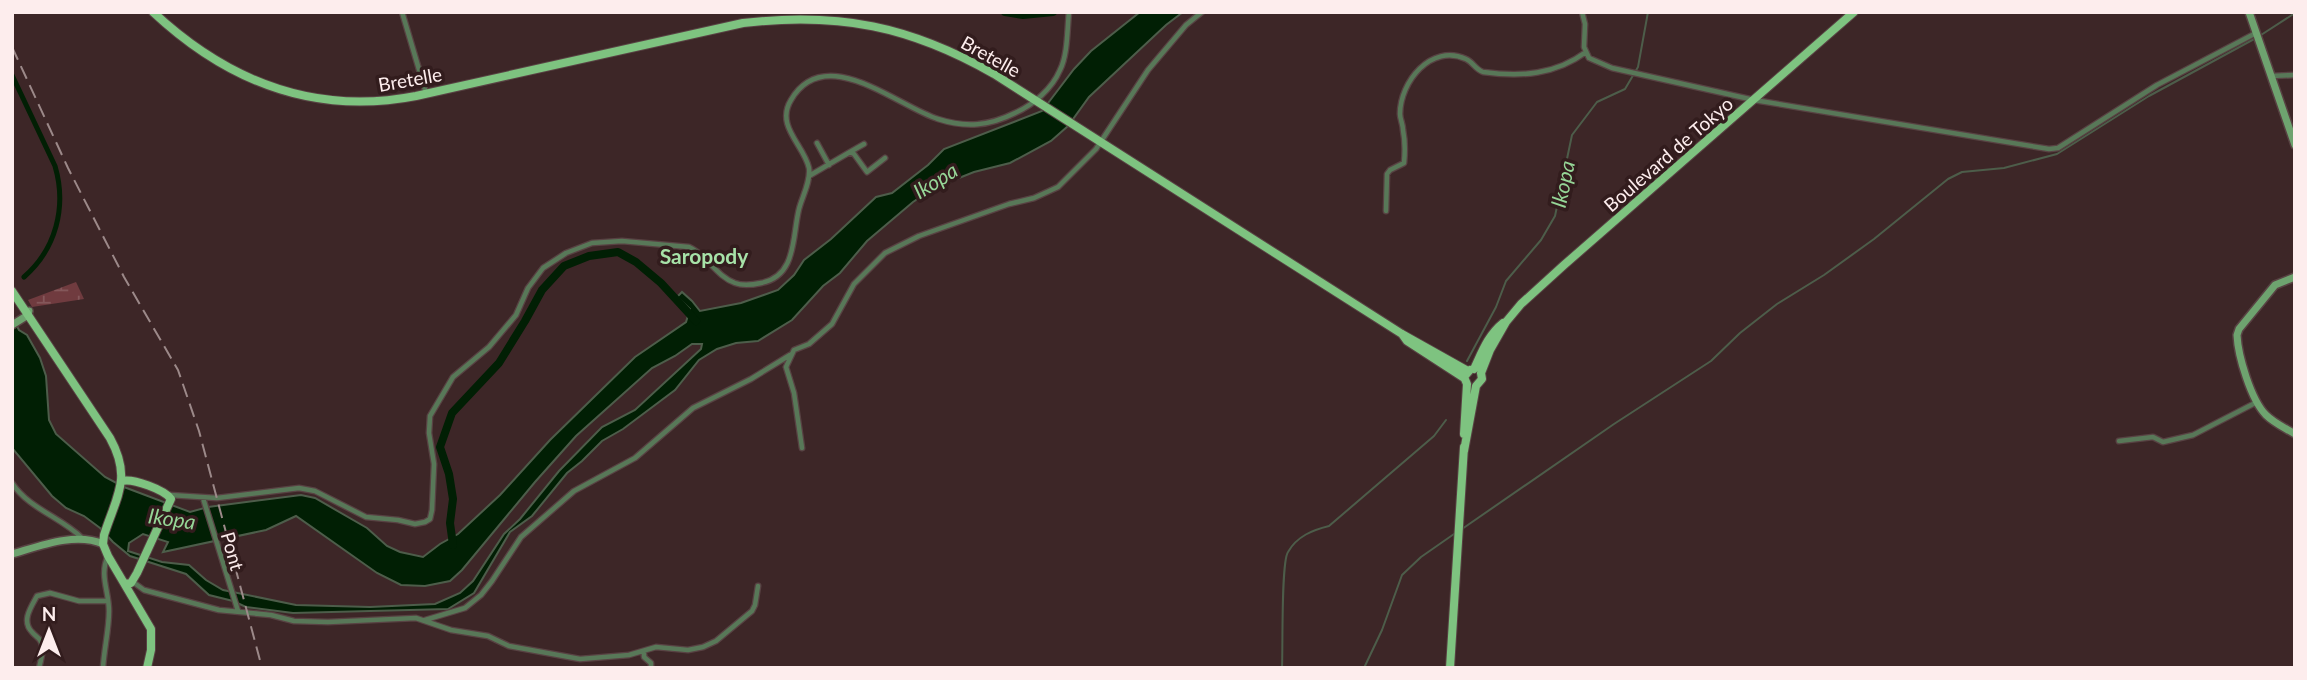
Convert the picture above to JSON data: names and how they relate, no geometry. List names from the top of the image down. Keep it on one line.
{"streets":{"main road":["Bretelle","Boulevard de Tokyo"],"street":["Pont"]},"crossings":[["Bretelle","Boulevard de Tokyo"]],"districts":["Saropody"],"water":["Ikopa"],"north":"top"}
